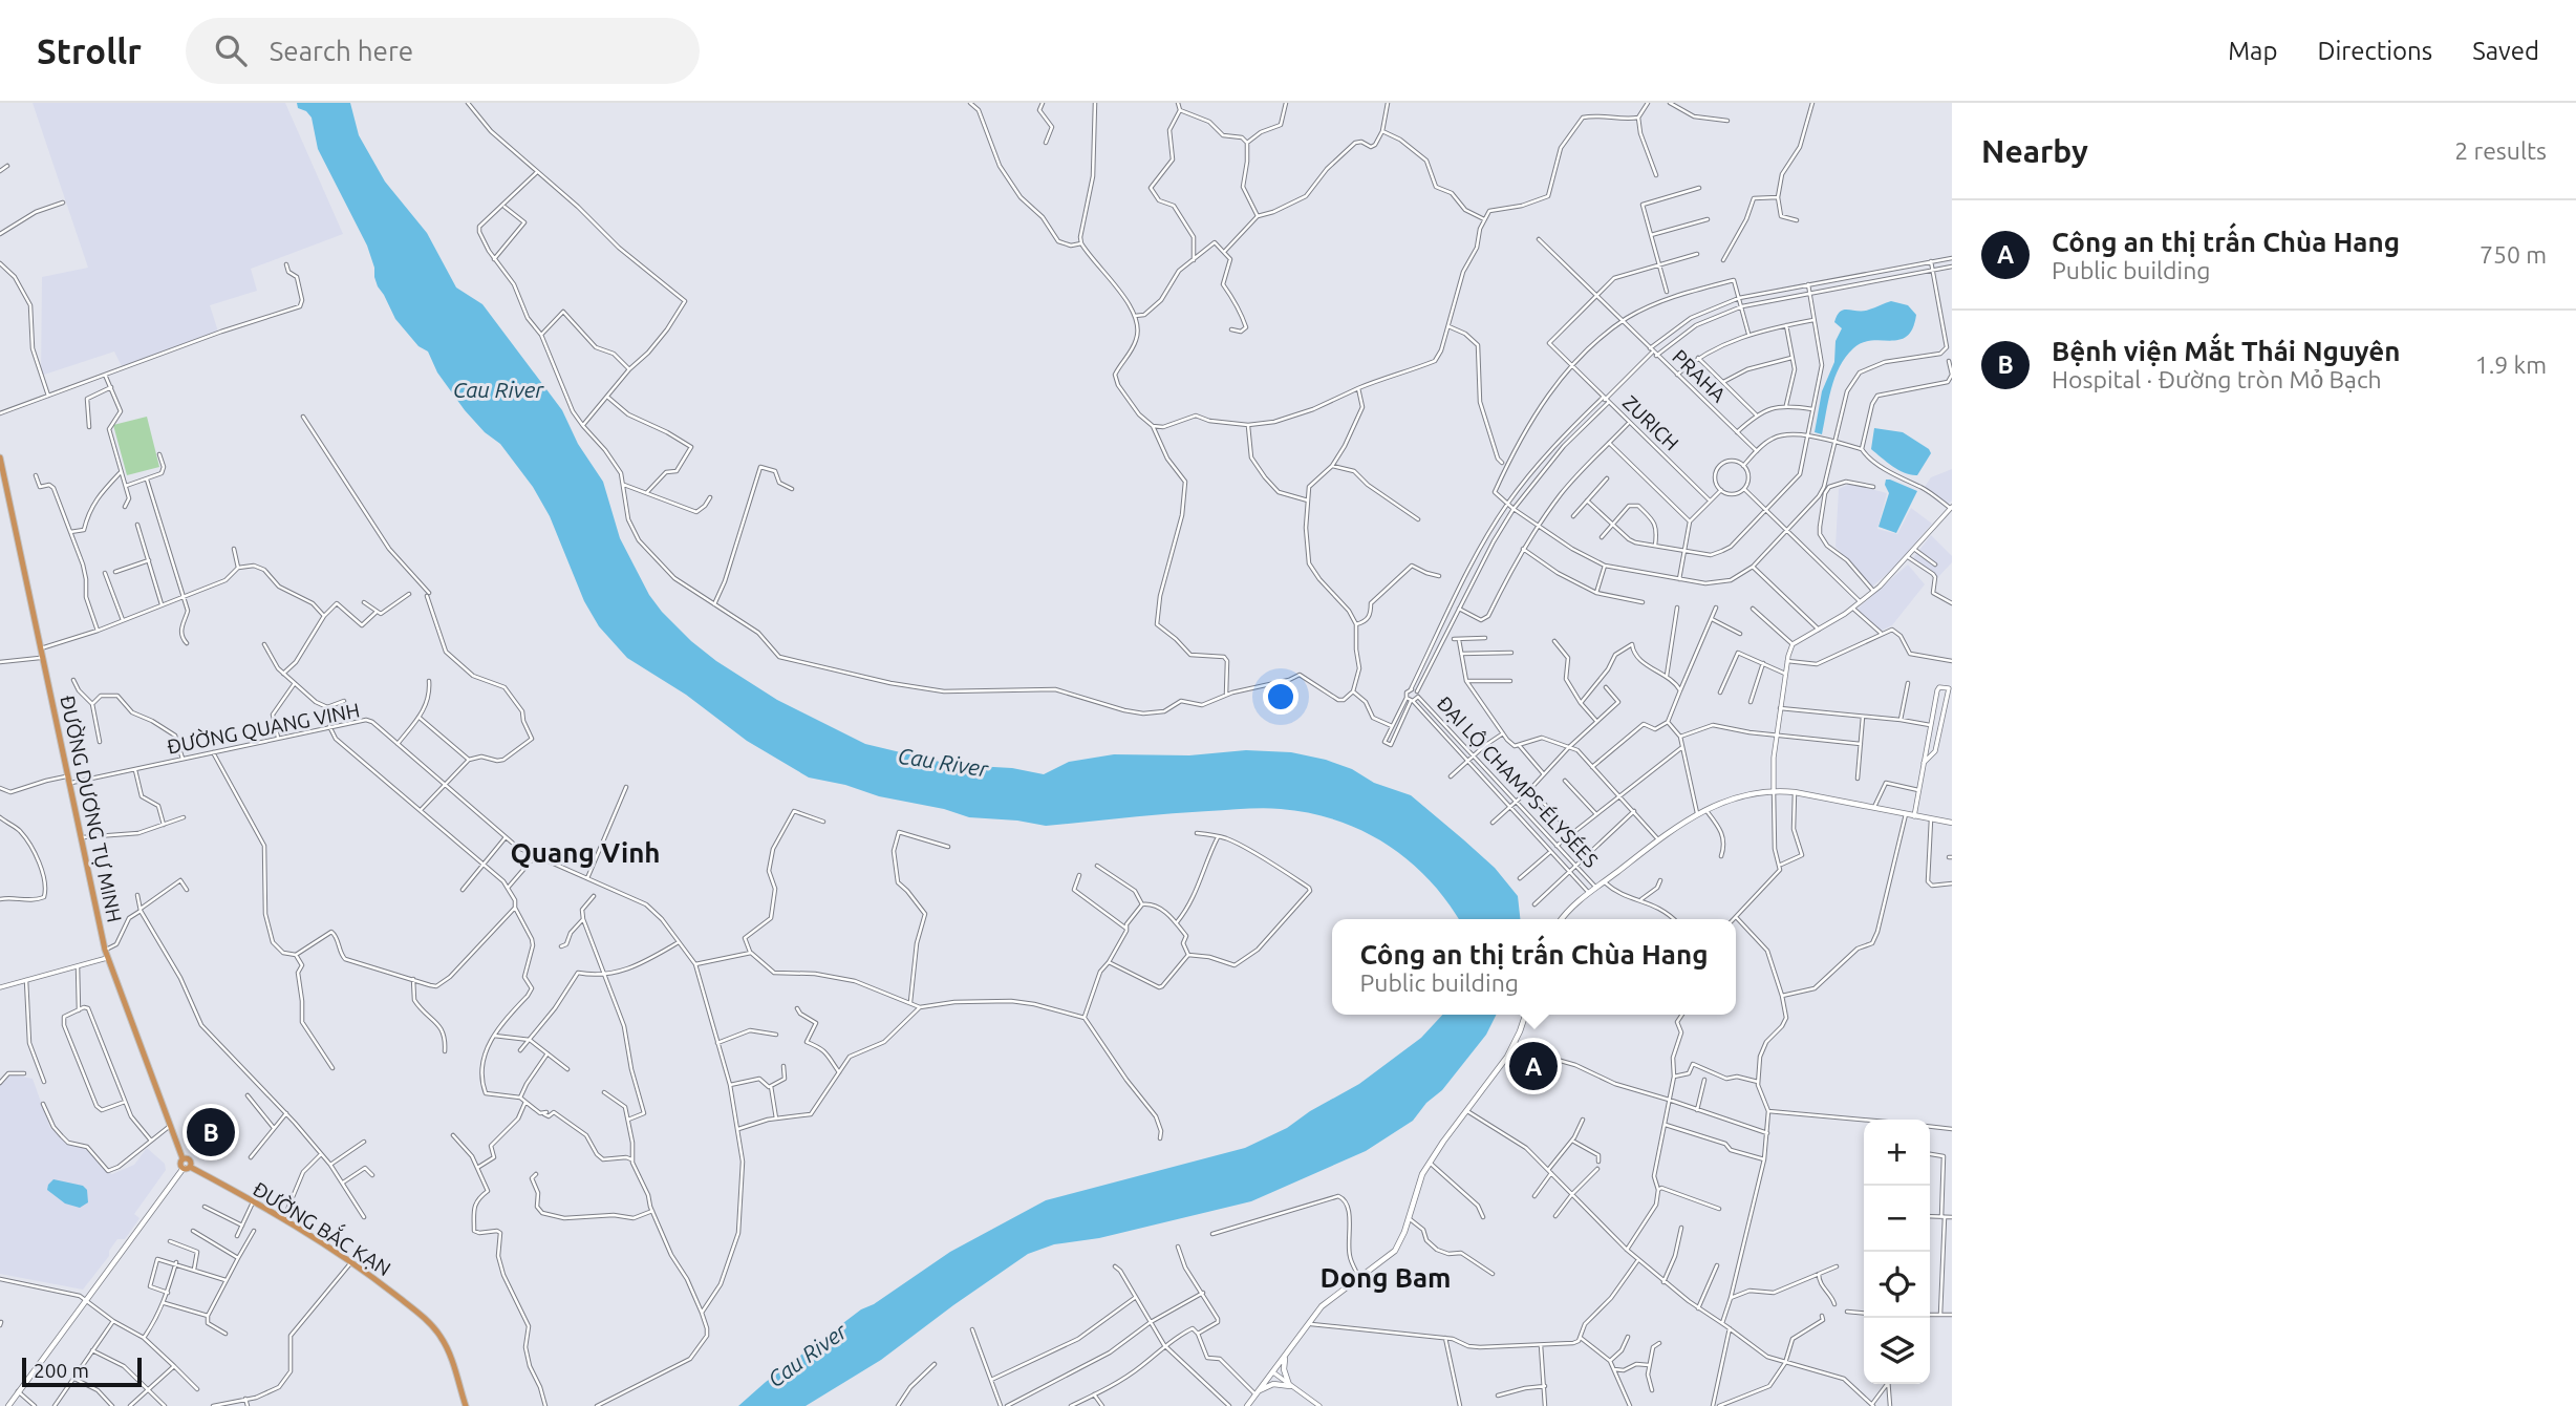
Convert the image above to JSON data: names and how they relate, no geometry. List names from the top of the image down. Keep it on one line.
{"streets":{"highway":["ĐƯỜNG DƯƠNG TỰ MINH","ĐƯỜNG BẮC KẠN"],"street":["PRAHA","ZURICH","ĐƯỜNG QUANG VINH","ĐẠI LỘ CHAMPS-ÉLYSÉES"]},"crossings":[["PRAHA","ZURICH"],["PRAHA","ĐẠI LỘ CHAMPS-ÉLYSÉES"],["ZURICH","ĐẠI LỘ CHAMPS-ÉLYSÉES"],["ĐƯỜNG QUANG VINH","ĐƯỜNG DƯƠNG TỰ MINH"],["ĐƯỜNG DƯƠNG TỰ MINH","ĐƯỜNG BẮC KẠN"]],"districts":["Quang Vinh","Dong Bam"],"water":["Cau River"],"scale_bar":"200 m","page":{"header":"Strollr","search":"Search here","nav":["Map","Directions","Saved"],"heading":["Nearby","2 results"],"list":[{"mark":"A","name":"Công an thị trấn Chùa Hang","note":"Public building","value":"750 m"},{"mark":"B","name":"Bệnh viện Mắt Thái Nguyên","note":"Hospital · Đường tròn Mỏ Bạch","value":"1.9 km"}],"popup":["Công an thị trấn Chùa Hang","Public building"],"pins":["A","B"],"map_buttons":["+","−"],"scale":"200 m"}}
